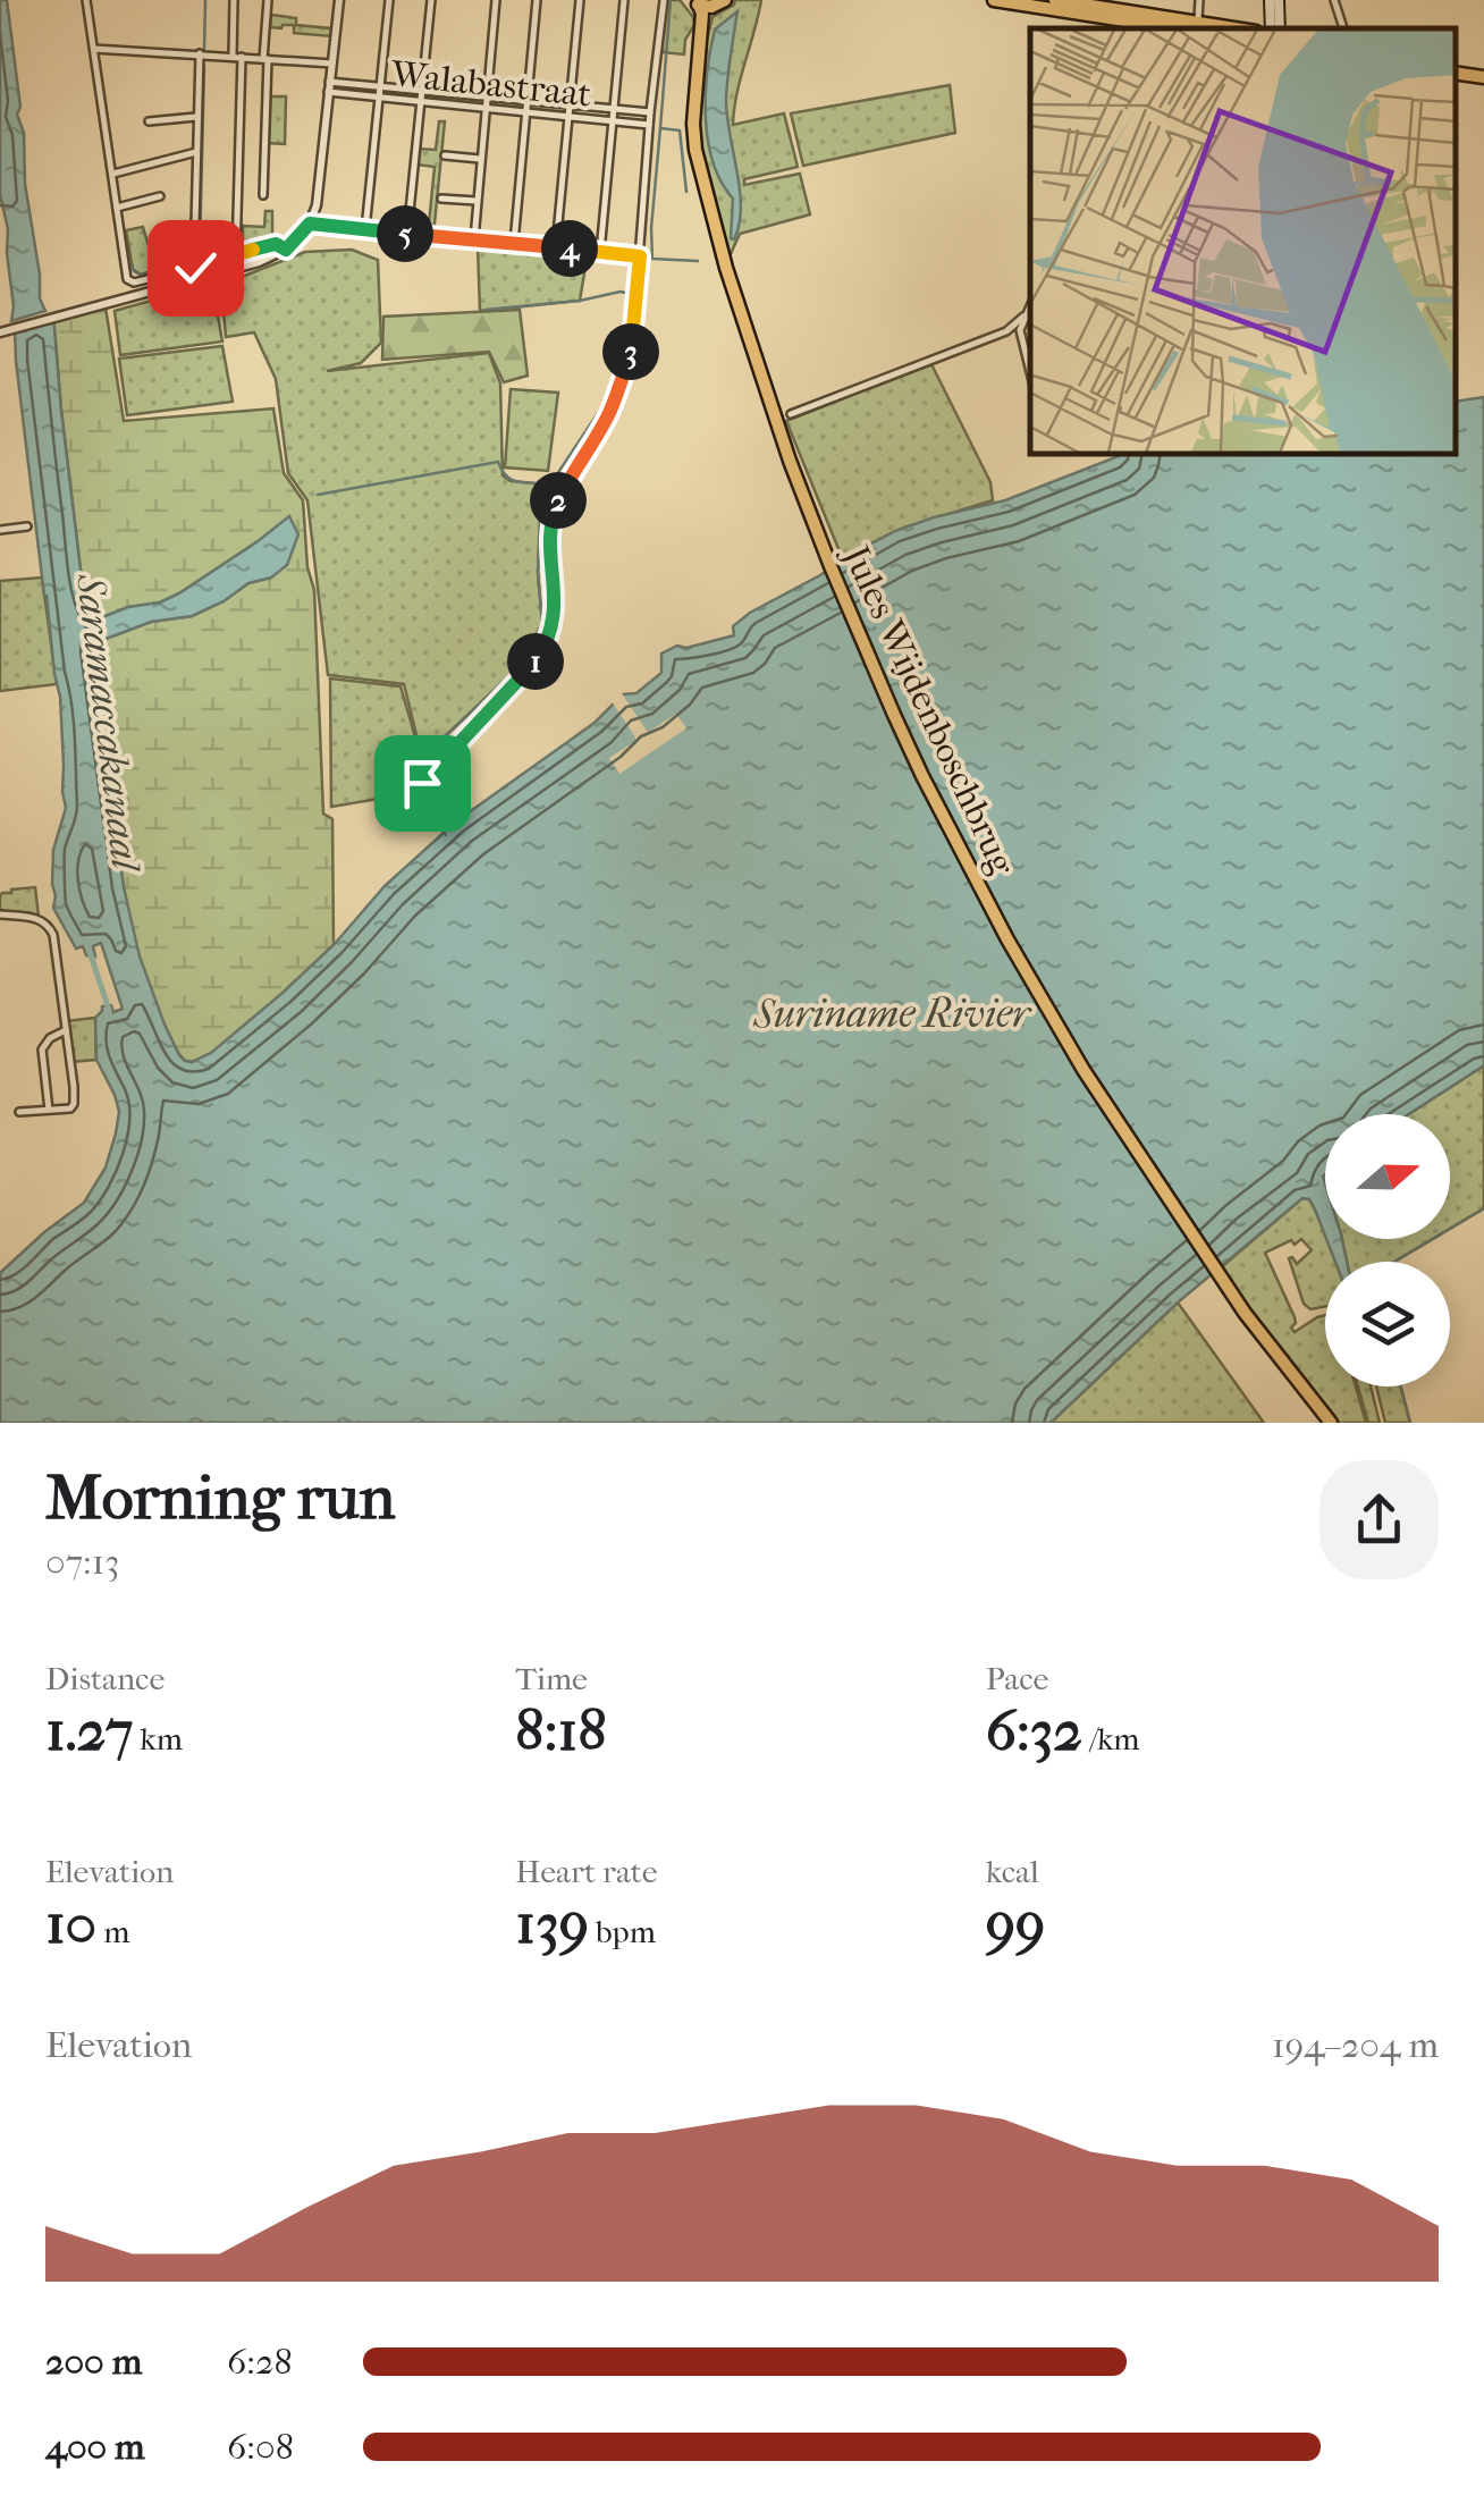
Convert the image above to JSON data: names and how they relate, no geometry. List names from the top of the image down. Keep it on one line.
{"streets":{"main road":["Jules Wijdenboschbrug"],"street":["Walabastraat"]},"water":["Saramaccakanaal","Suriname Rivier"],"north":"right","page":{"pins":["5","4","3","2","1"],"heading":["Morning run","07:13"],"stats":[["Distance","1.27 km"],["Time","8:18"],["Pace","6:32 /km"],["Elevation","10 m"],["Heart rate","139 bpm"],["kcal","99"]],"chart":["Elevation","194–204 m"],"list":[{"name":"200 m","note":"6:28"},{"name":"400 m","note":"6:08"}]}}
